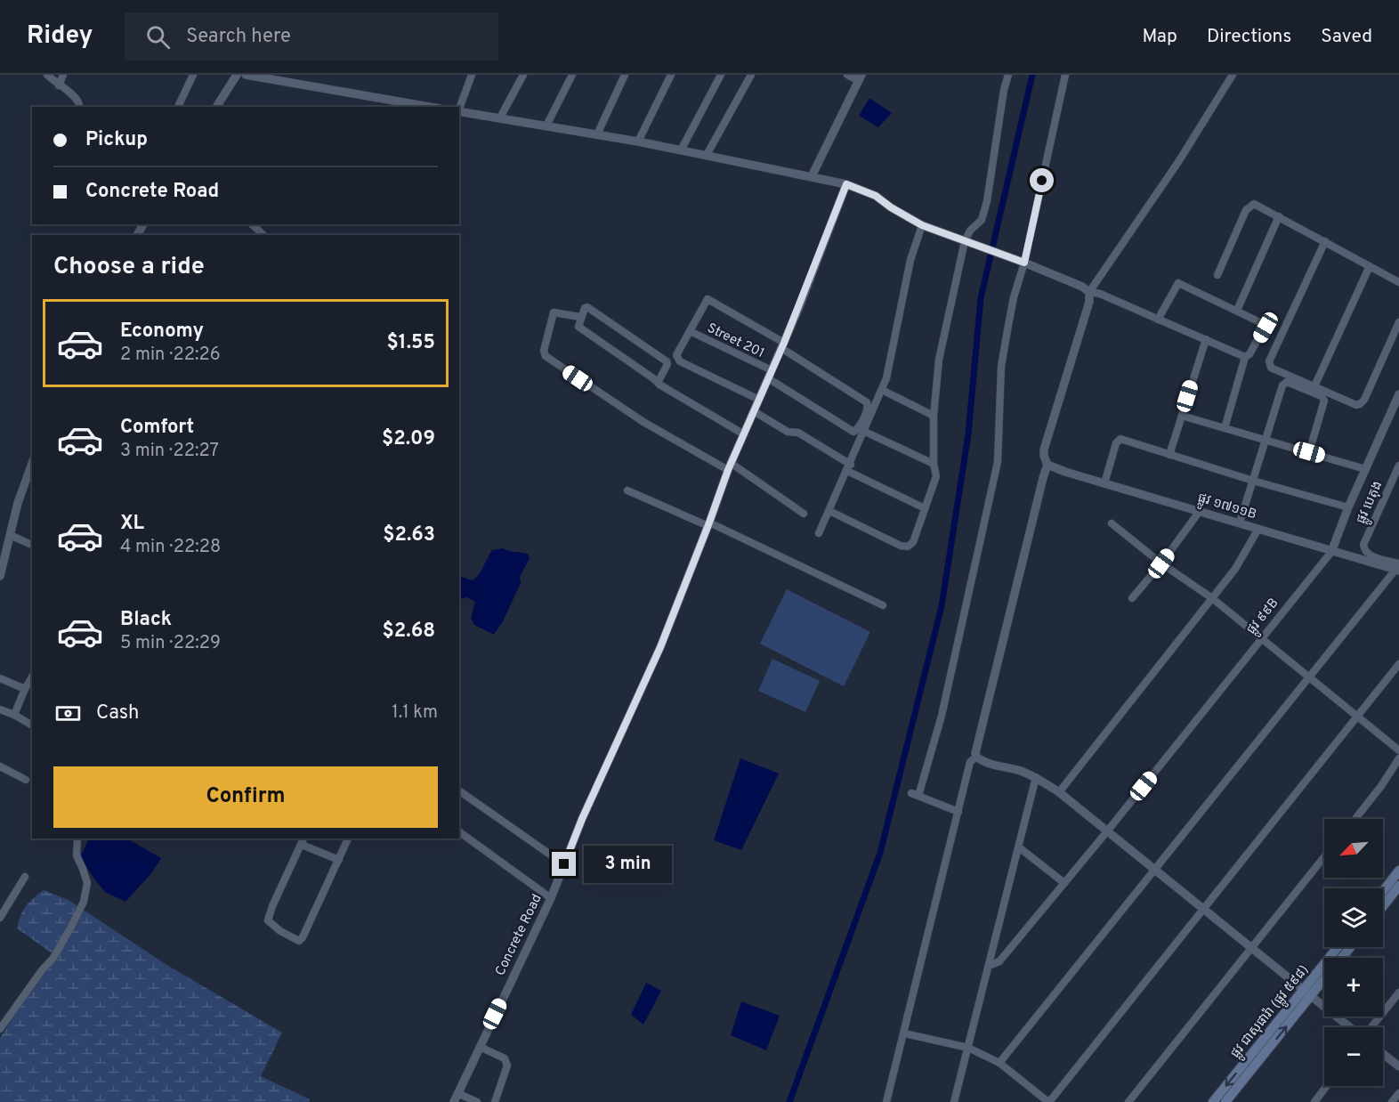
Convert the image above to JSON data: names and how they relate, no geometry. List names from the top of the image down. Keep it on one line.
{"streets":{"main road":["ផ្លូវ ជាសុផារ៉ា (ផ្លូវ ៥៩៨)"],"street":["Street 201","ផ្លូវ បេតុង","ផ្លូវ ១៧១១B","ផ្លូវ ៩៩B","Concrete Road"]},"crossings":[["Street 201","Concrete Road"],["ផ្លូវ បេតុង","ផ្លូវ ១៧១១B"],["ផ្លូវ ១៧១១B","ផ្លូវ ៩៩B"]],"north":"bottom left","page":{"header":"Ridey","search":"Search here","nav":["Map","Directions","Saved"],"banner":["Pickup","Concrete Road"],"heading":"Choose a ride","list":[{"name":"Economy","note":"2 min · 22:26","value":"$1.55"},{"name":"Comfort","note":"3 min · 22:27","value":"$2.09"},{"name":"XL","note":"4 min · 22:28","value":"$2.63"},{"name":"Black","note":"5 min · 22:29","value":"$2.68"}],"pay":["Cash","1.1 km"],"buttons":"Confirm","map_buttons":["+","−"],"bubble":"3 min"}}
